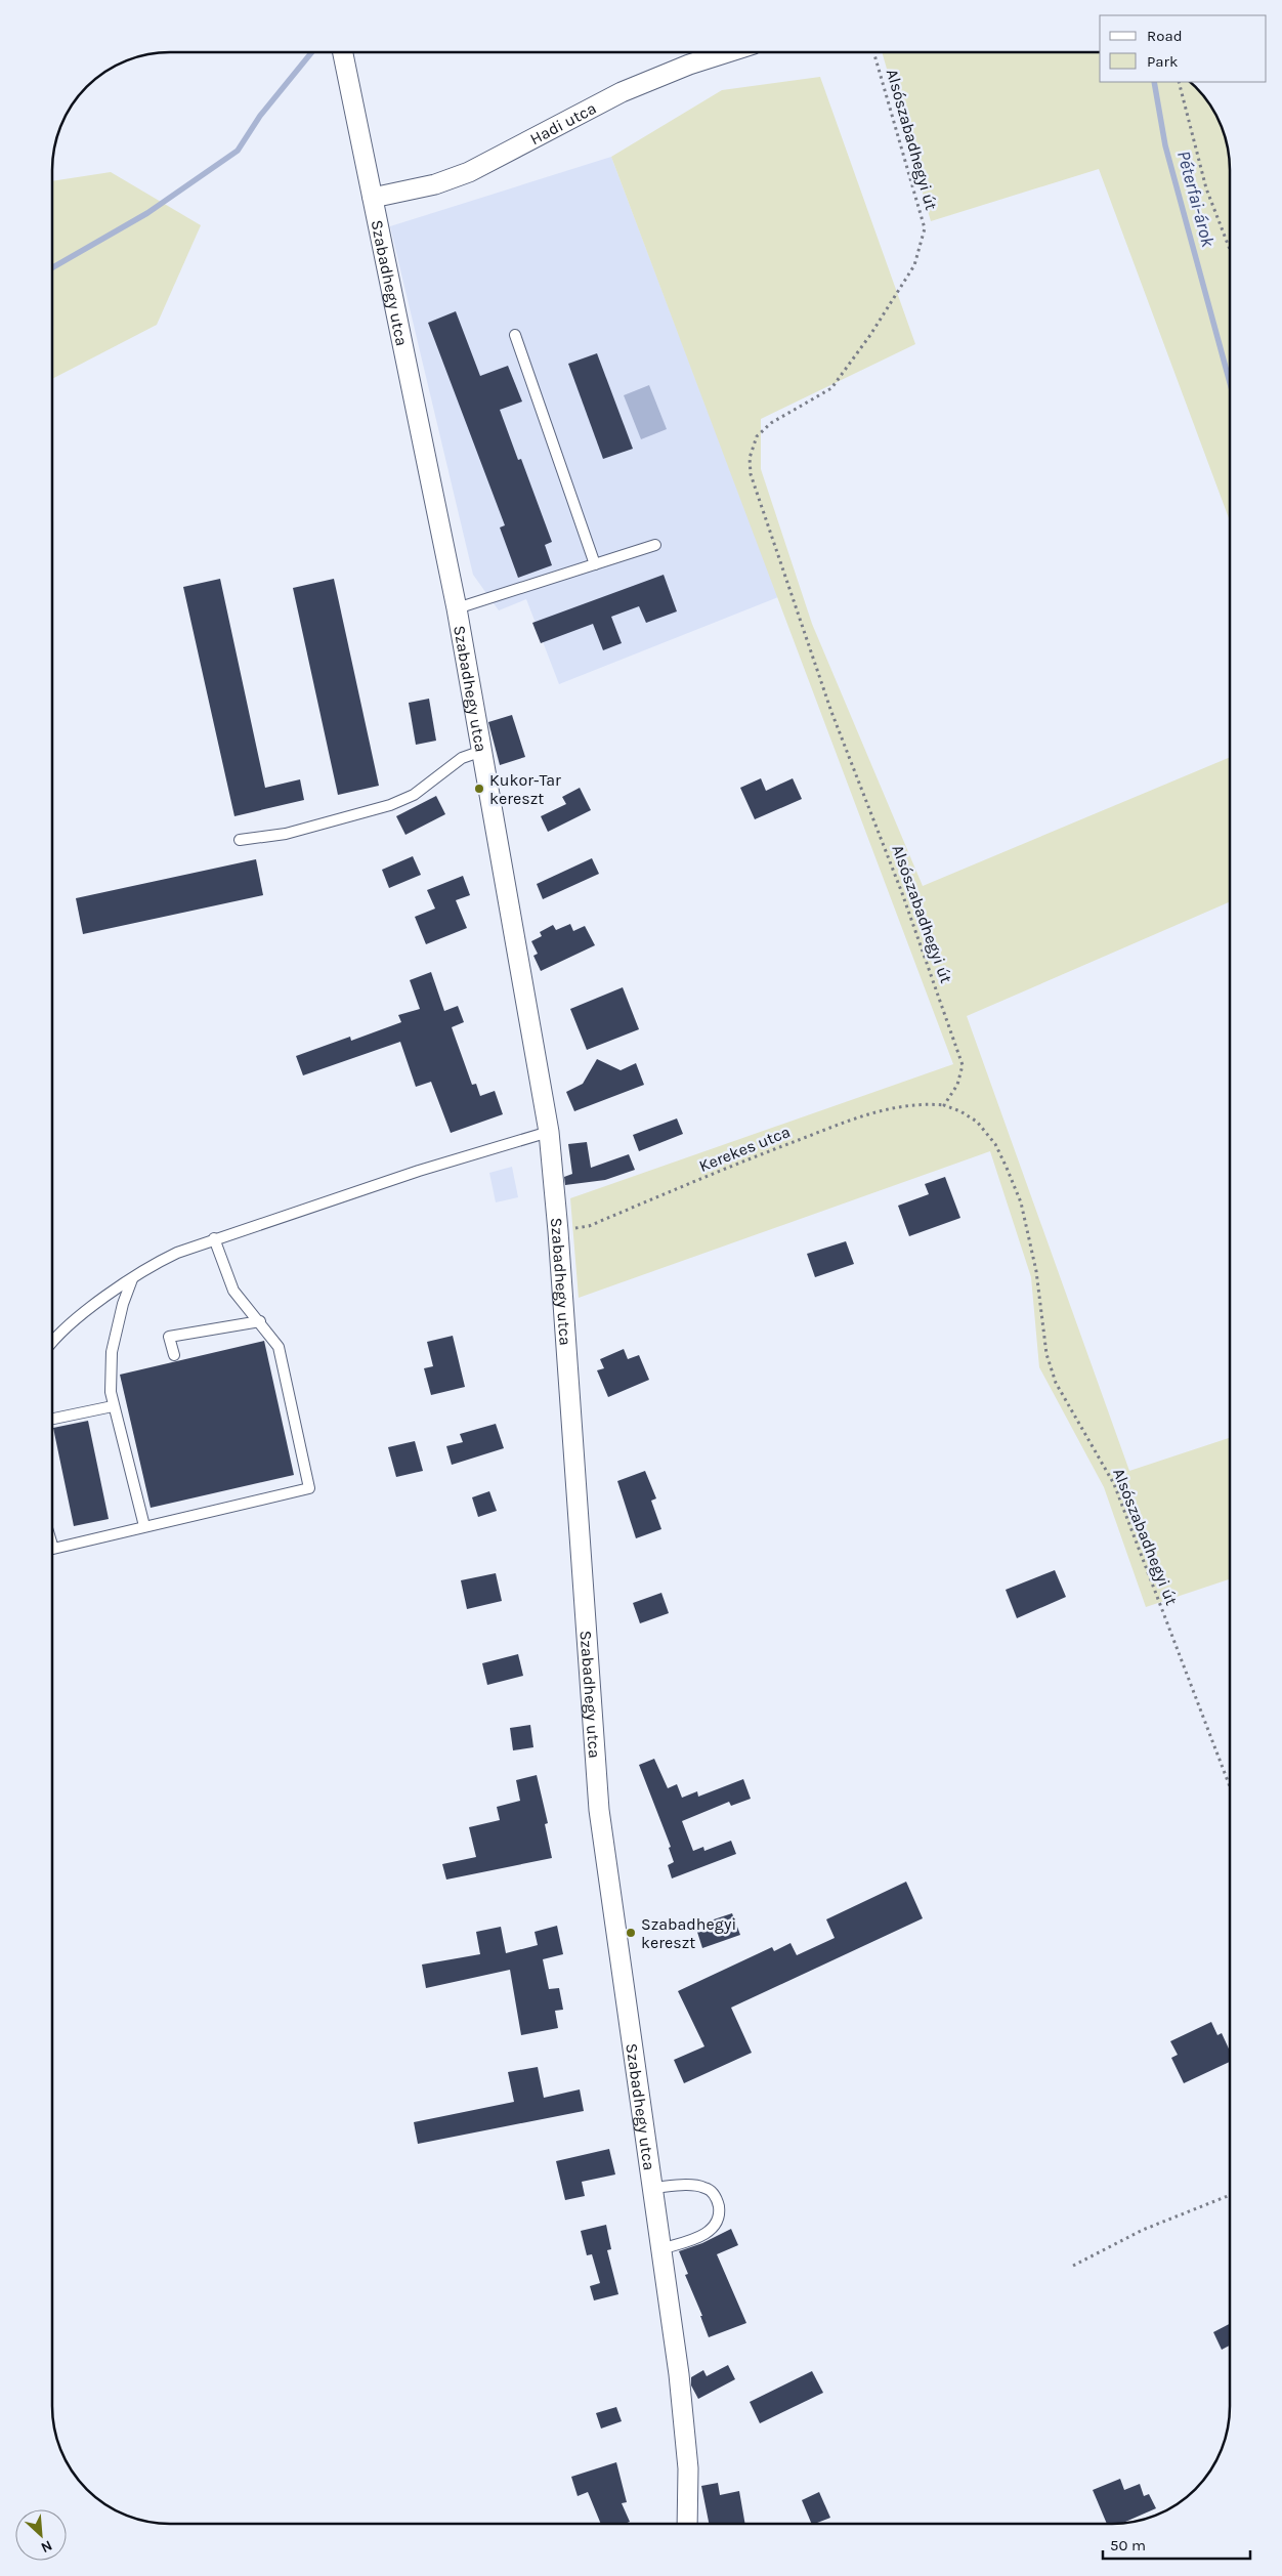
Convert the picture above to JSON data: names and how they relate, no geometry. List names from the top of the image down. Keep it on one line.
{"streets":{"street":["Hadi utca","Szabadhegy utca"],"path":["Alsószabadhegyi út","Kerekes utca"]},"crossings":[["Hadi utca","Szabadhegy utca"],["Alsószabadhegyi út","Kerekes utca"],["Szabadhegy utca","Kerekes utca"]],"water":["Péterfai-árok"],"places":["Kukor-Tar kereszt","Szabadhegyi kereszt"],"legend":["Road","Park"],"scale_bar":"50 m","north":"bottom right"}
